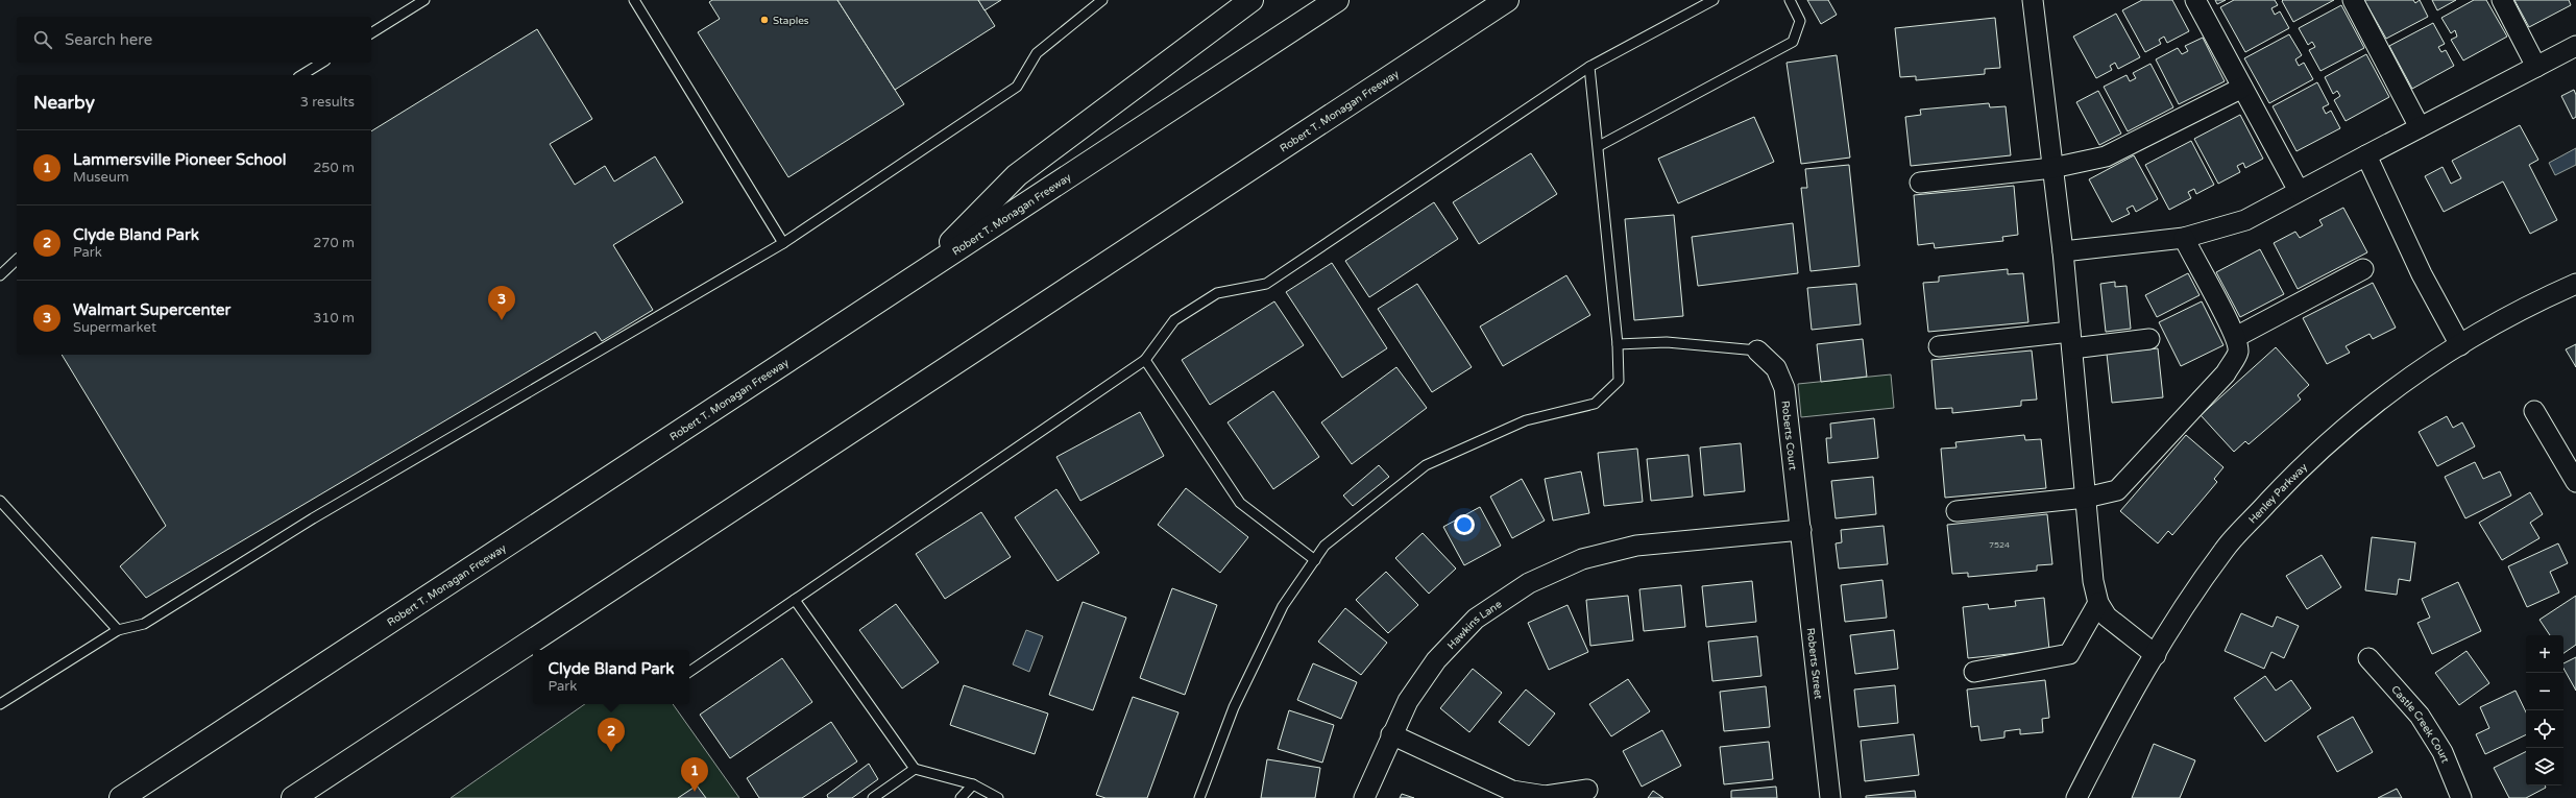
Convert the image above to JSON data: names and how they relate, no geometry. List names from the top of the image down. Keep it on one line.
{"streets":{"highway":["Robert T. Monagan Freeway"],"street":["Roberts Court","Henley Parkway","Hawkins Lane","Roberts Street","Castle Creek Court"]},"crossings":[["Roberts Court","Hawkins Lane"],["Roberts Court","Roberts Street"],["Hawkins Lane","Roberts Street"]],"places":["Staples"],"house_numbers":["7524"],"page":{"search":"Search here","heading":["Nearby","3 results"],"list":[{"mark":"1","name":"Lammersville Pioneer School","note":"Museum","value":"250 m"},{"mark":"2","name":"Clyde Bland Park","note":"Park","value":"270 m"},{"mark":"3","name":"Walmart Supercenter","note":"Supermarket","value":"310 m"}],"pins":["3","2","1"],"map_buttons":["+","−"],"popup":["Clyde Bland Park","Park"]}}
